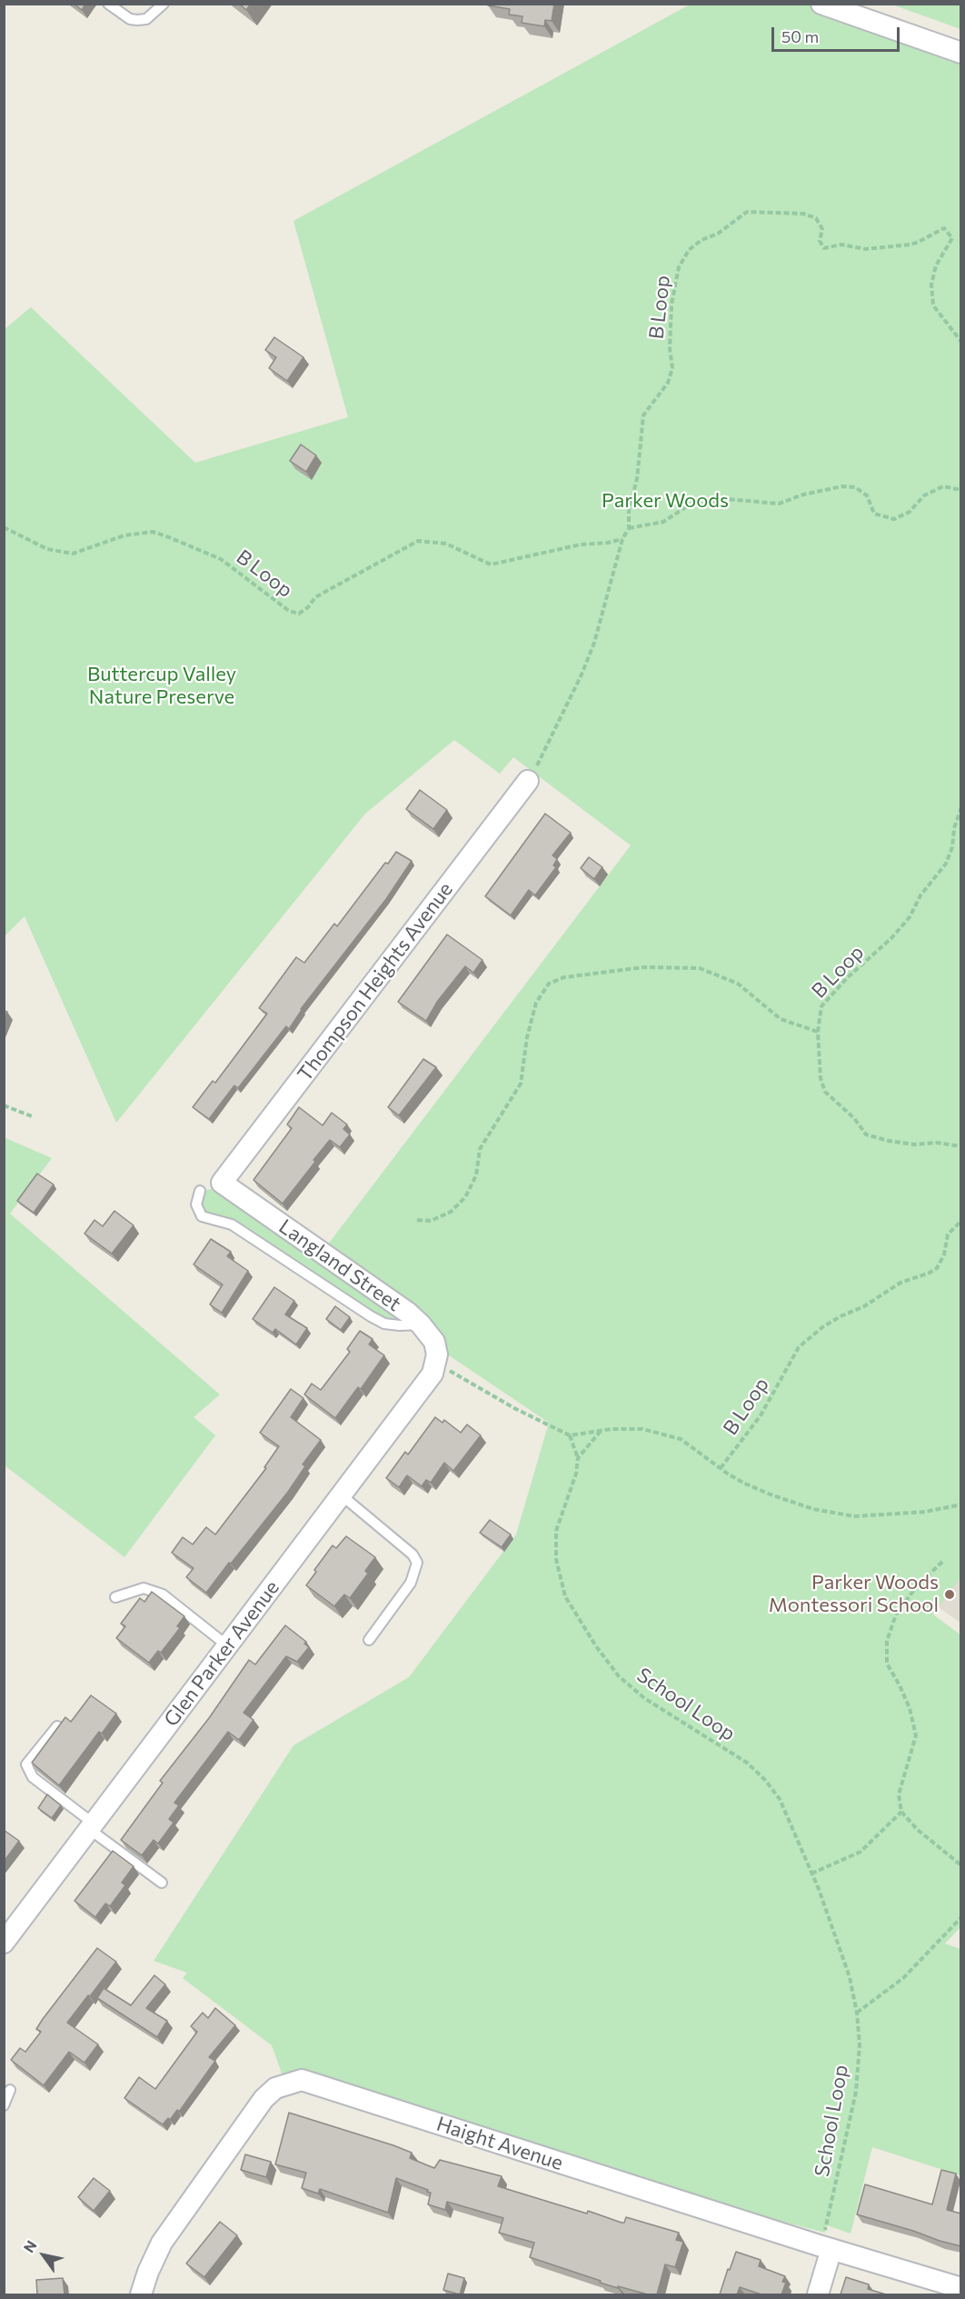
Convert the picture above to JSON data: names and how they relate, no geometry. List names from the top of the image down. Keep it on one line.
{"streets":{"street":["Thompson Heights Avenue","Langland Street","Glen Parker Avenue","Haight Avenue"],"path":["B Loop","School Loop"]},"crossings":[["B Loop","Thompson Heights Avenue"],["Thompson Heights Avenue","Langland Street"],["Langland Street","Glen Parker Avenue"],["School Loop","Haight Avenue"]],"parks":["Parker Woods","Buttercup Valley Nature Preserve"],"places":["Parker Woods Montessori School"],"scale_bar":"50 m","north":"top left"}
